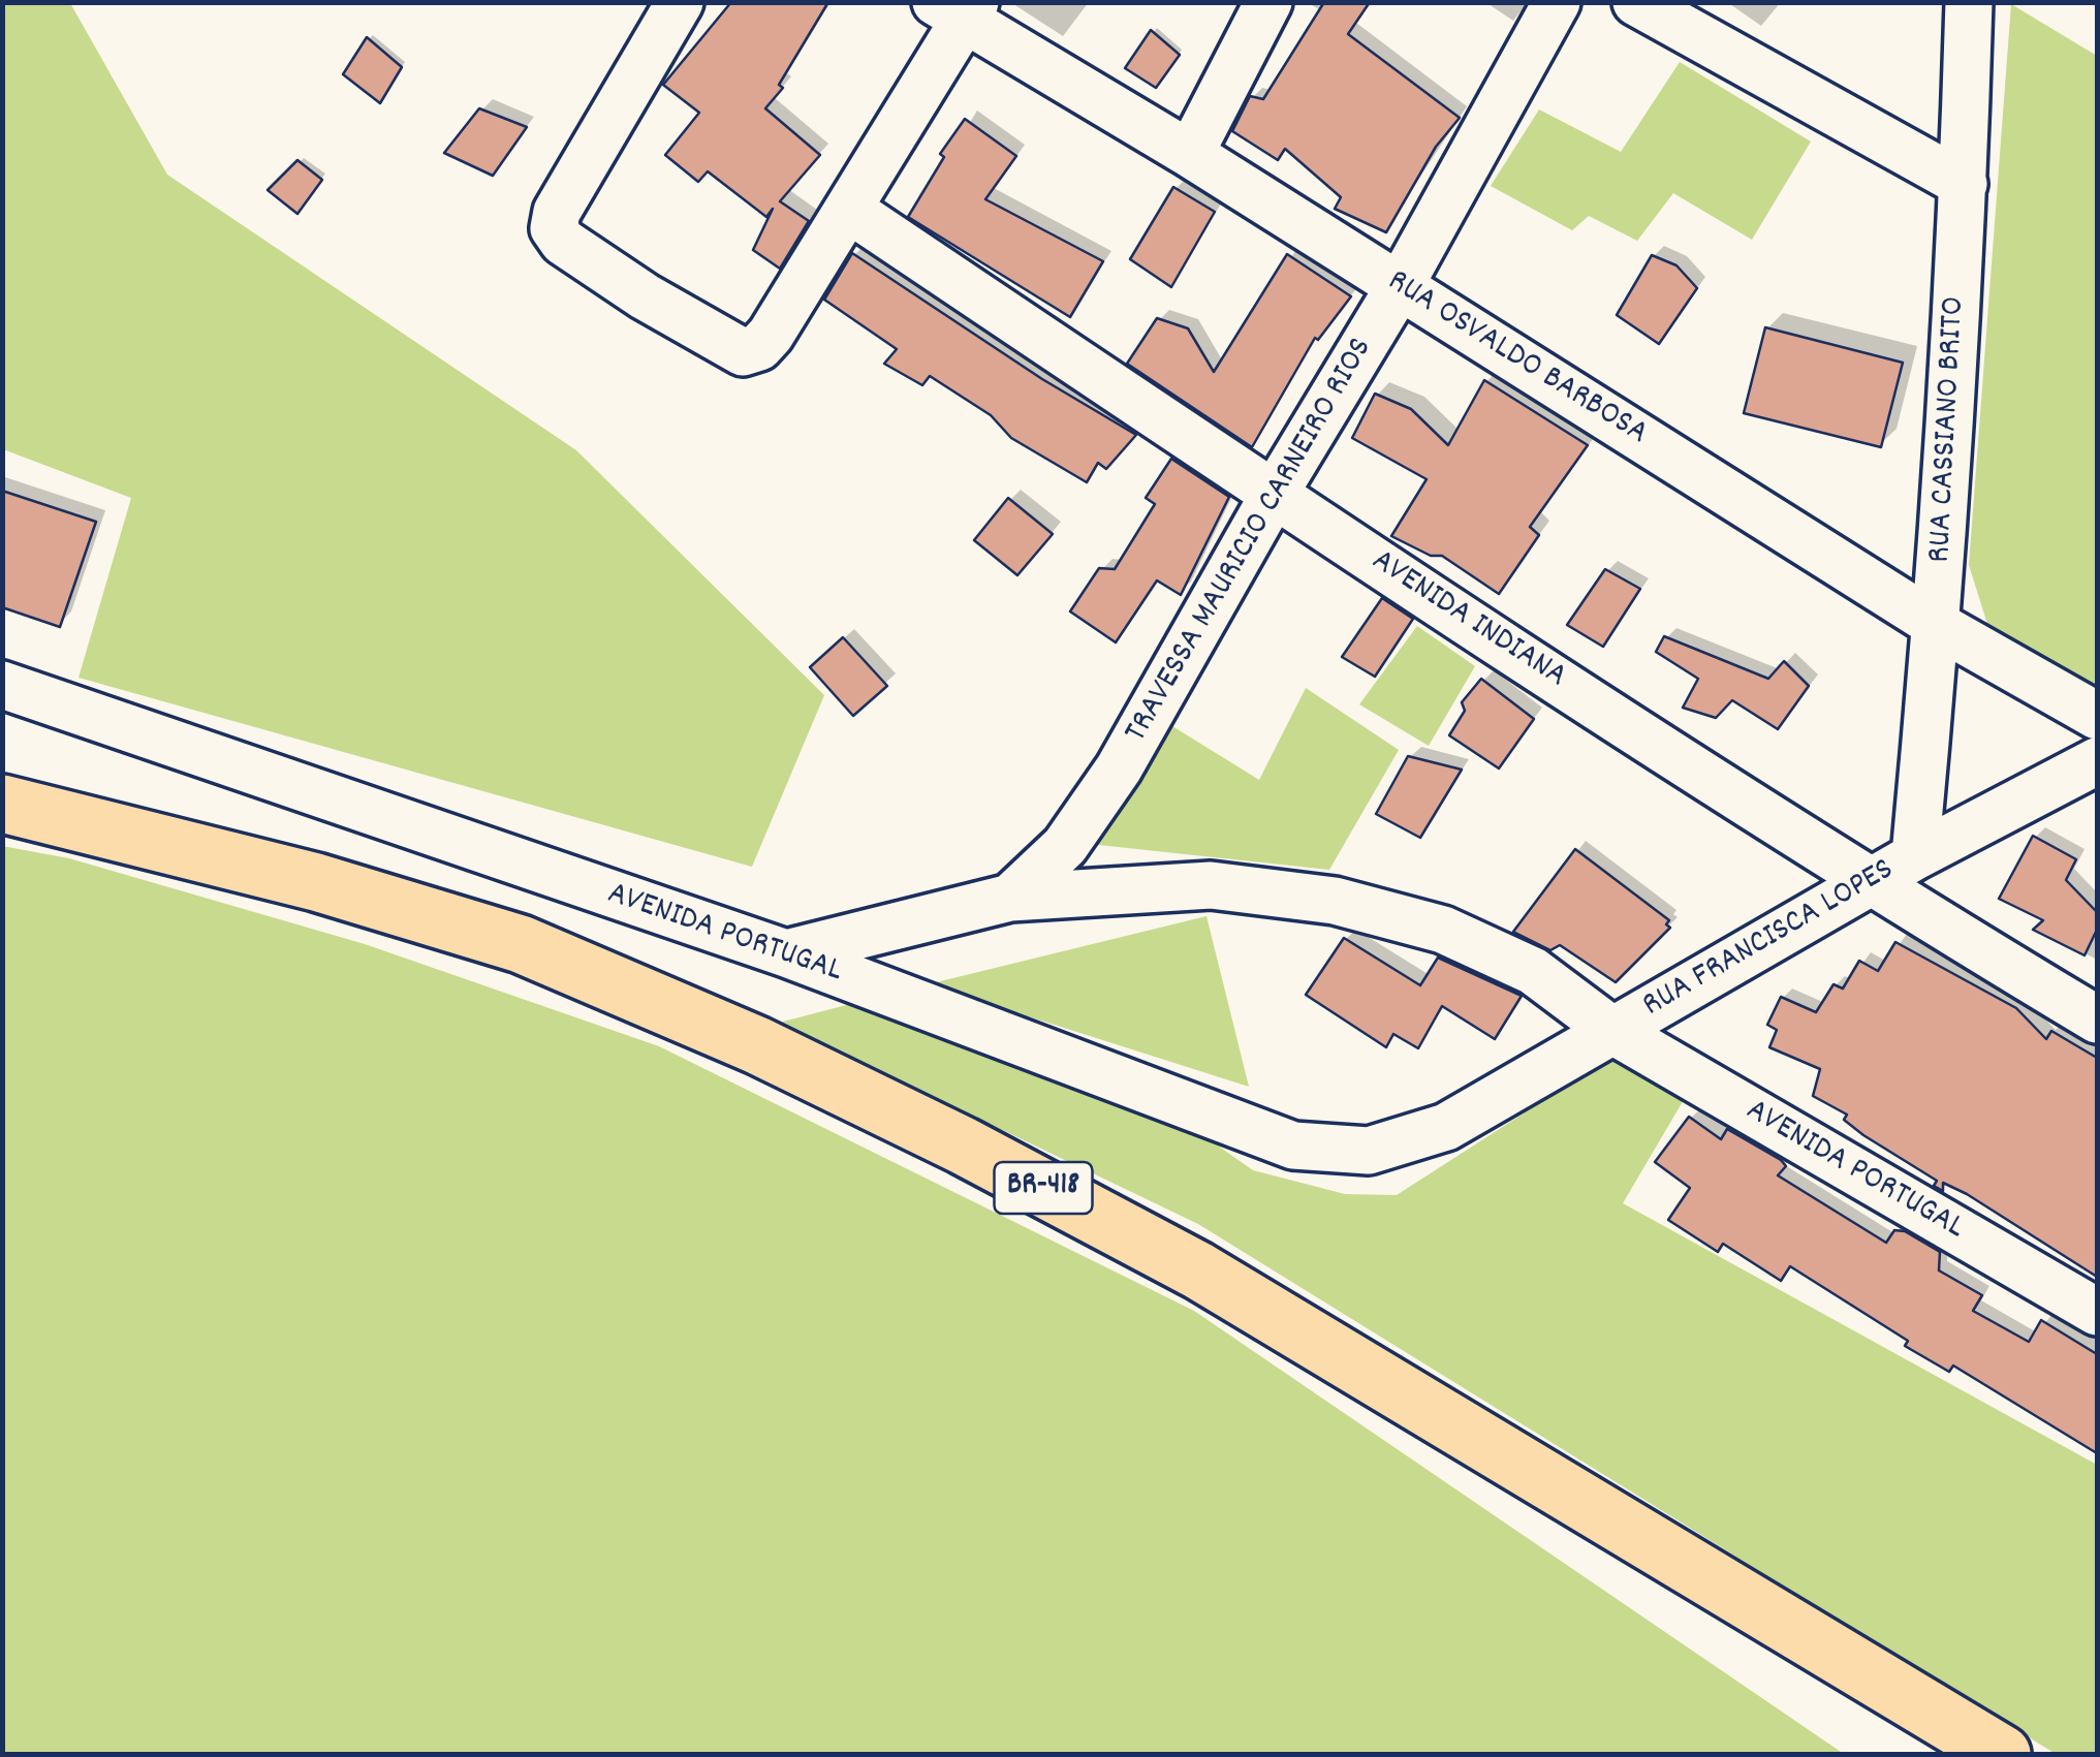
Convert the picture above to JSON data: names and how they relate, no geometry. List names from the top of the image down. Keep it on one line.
{"streets":{"main road":["BR-418"],"street":["RUA OSVALDO BARBOSA","RUA CASSIANO BRITO","TRAVESSA MAURICIO CARNEIRO RIOS","AVENIDA INDIANA","AVENIDA PORTUGAL","RUA FRANCISCA LOPES"]},"crossings":[["RUA OSVALDO BARBOSA","RUA CASSIANO BRITO"],["RUA OSVALDO BARBOSA","TRAVESSA MAURICIO CARNEIRO RIOS"],["RUA CASSIANO BRITO","RUA FRANCISCA LOPES"],["TRAVESSA MAURICIO CARNEIRO RIOS","AVENIDA INDIANA"],["TRAVESSA MAURICIO CARNEIRO RIOS","AVENIDA PORTUGAL"],["AVENIDA INDIANA","RUA FRANCISCA LOPES"],["AVENIDA PORTUGAL","RUA FRANCISCA LOPES"]]}
